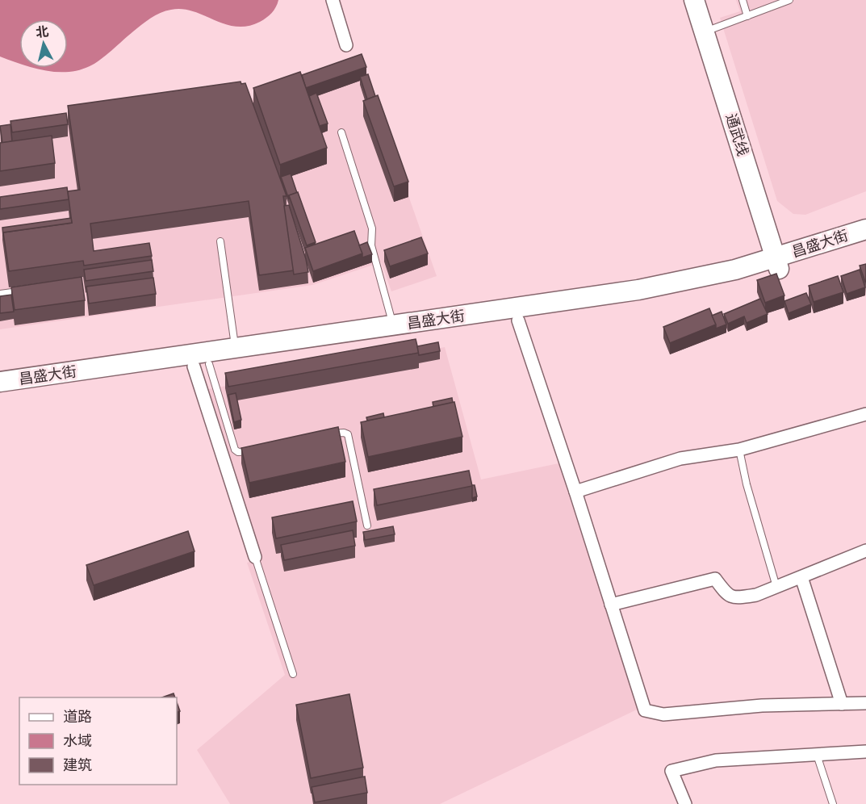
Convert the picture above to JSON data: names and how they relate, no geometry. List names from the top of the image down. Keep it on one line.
{"streets":{"highway":["通武线","昌盛大街"]},"crossings":[["通武线","昌盛大街"]],"legend":["道路","水域","建筑"],"north":"top"}
